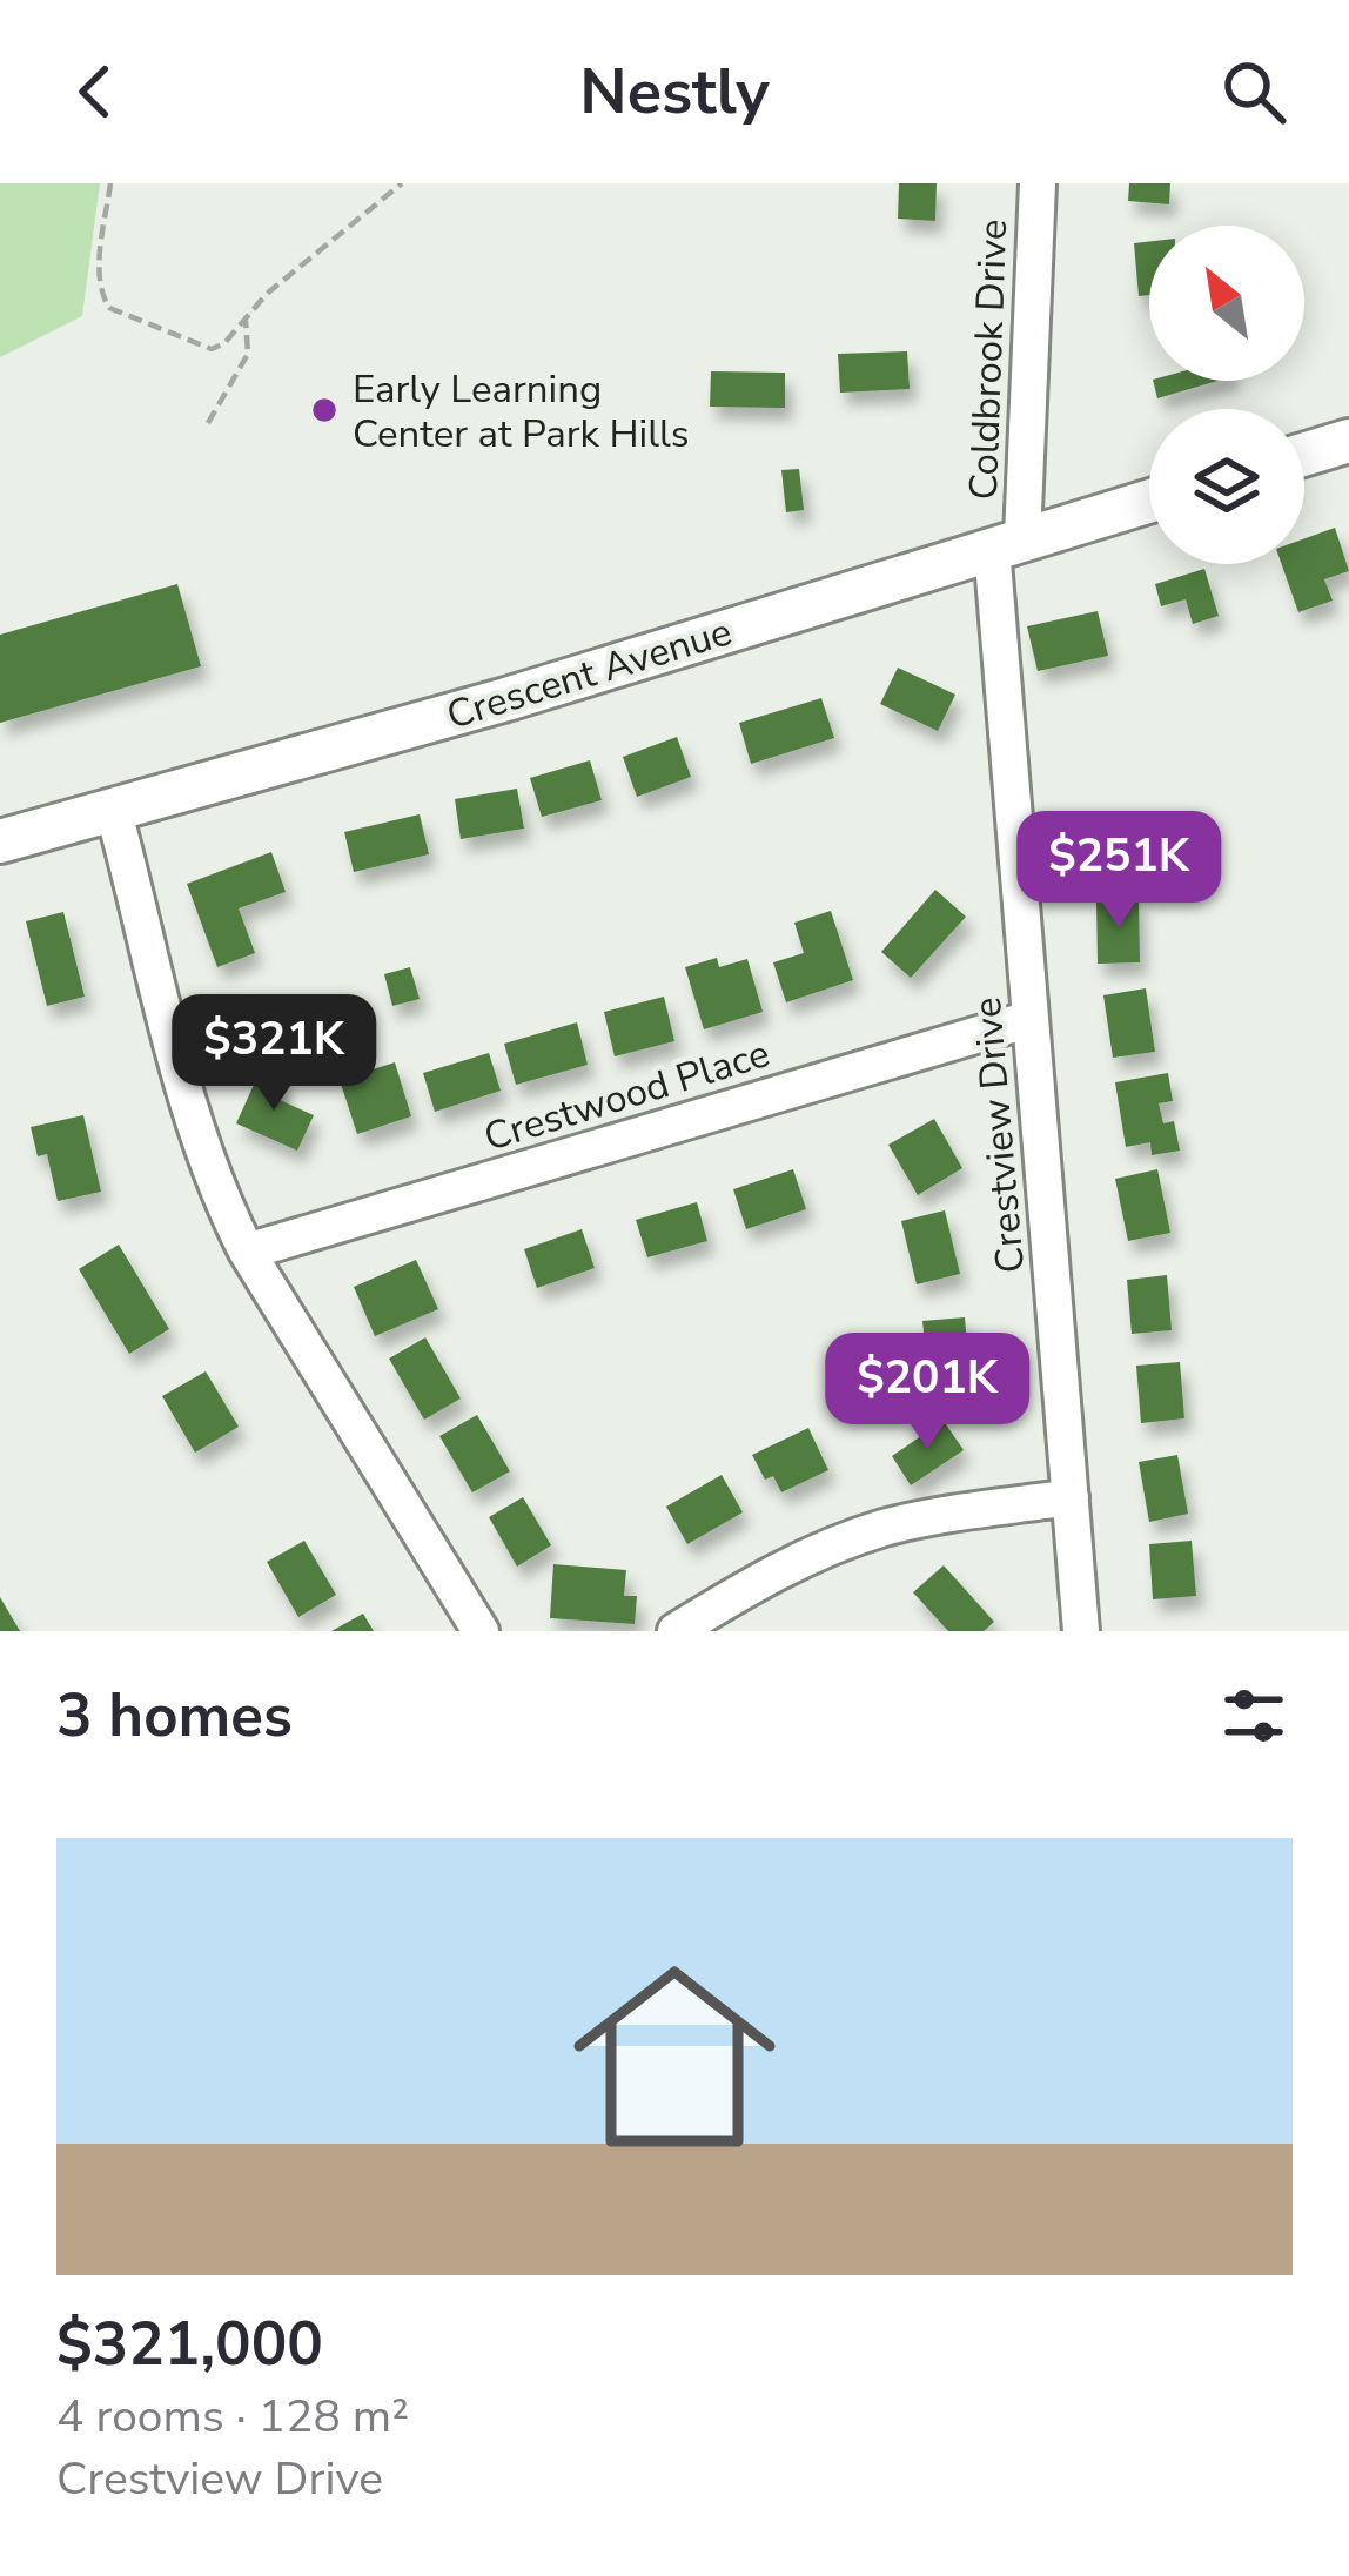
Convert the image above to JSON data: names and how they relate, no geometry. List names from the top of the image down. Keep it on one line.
{"streets":{"street":["Coldbrook Drive","Crescent Avenue","Crestwood Place","Crestview Drive"]},"crossings":[["Coldbrook Drive","Crescent Avenue"],["Coldbrook Drive","Crestview Drive"],["Crescent Avenue","Crestview Drive"],["Crestwood Place","Crestview Drive"]],"places":["Early Learning Center at Park Hills"],"north":"top left","page":{"header":"Nestly","price":["$251K","$321K","$201K"],"heading":"3 homes","list":[{"name":"$321,000","note":"4 rooms · 128 m² · Crestview Drive"}]}}
